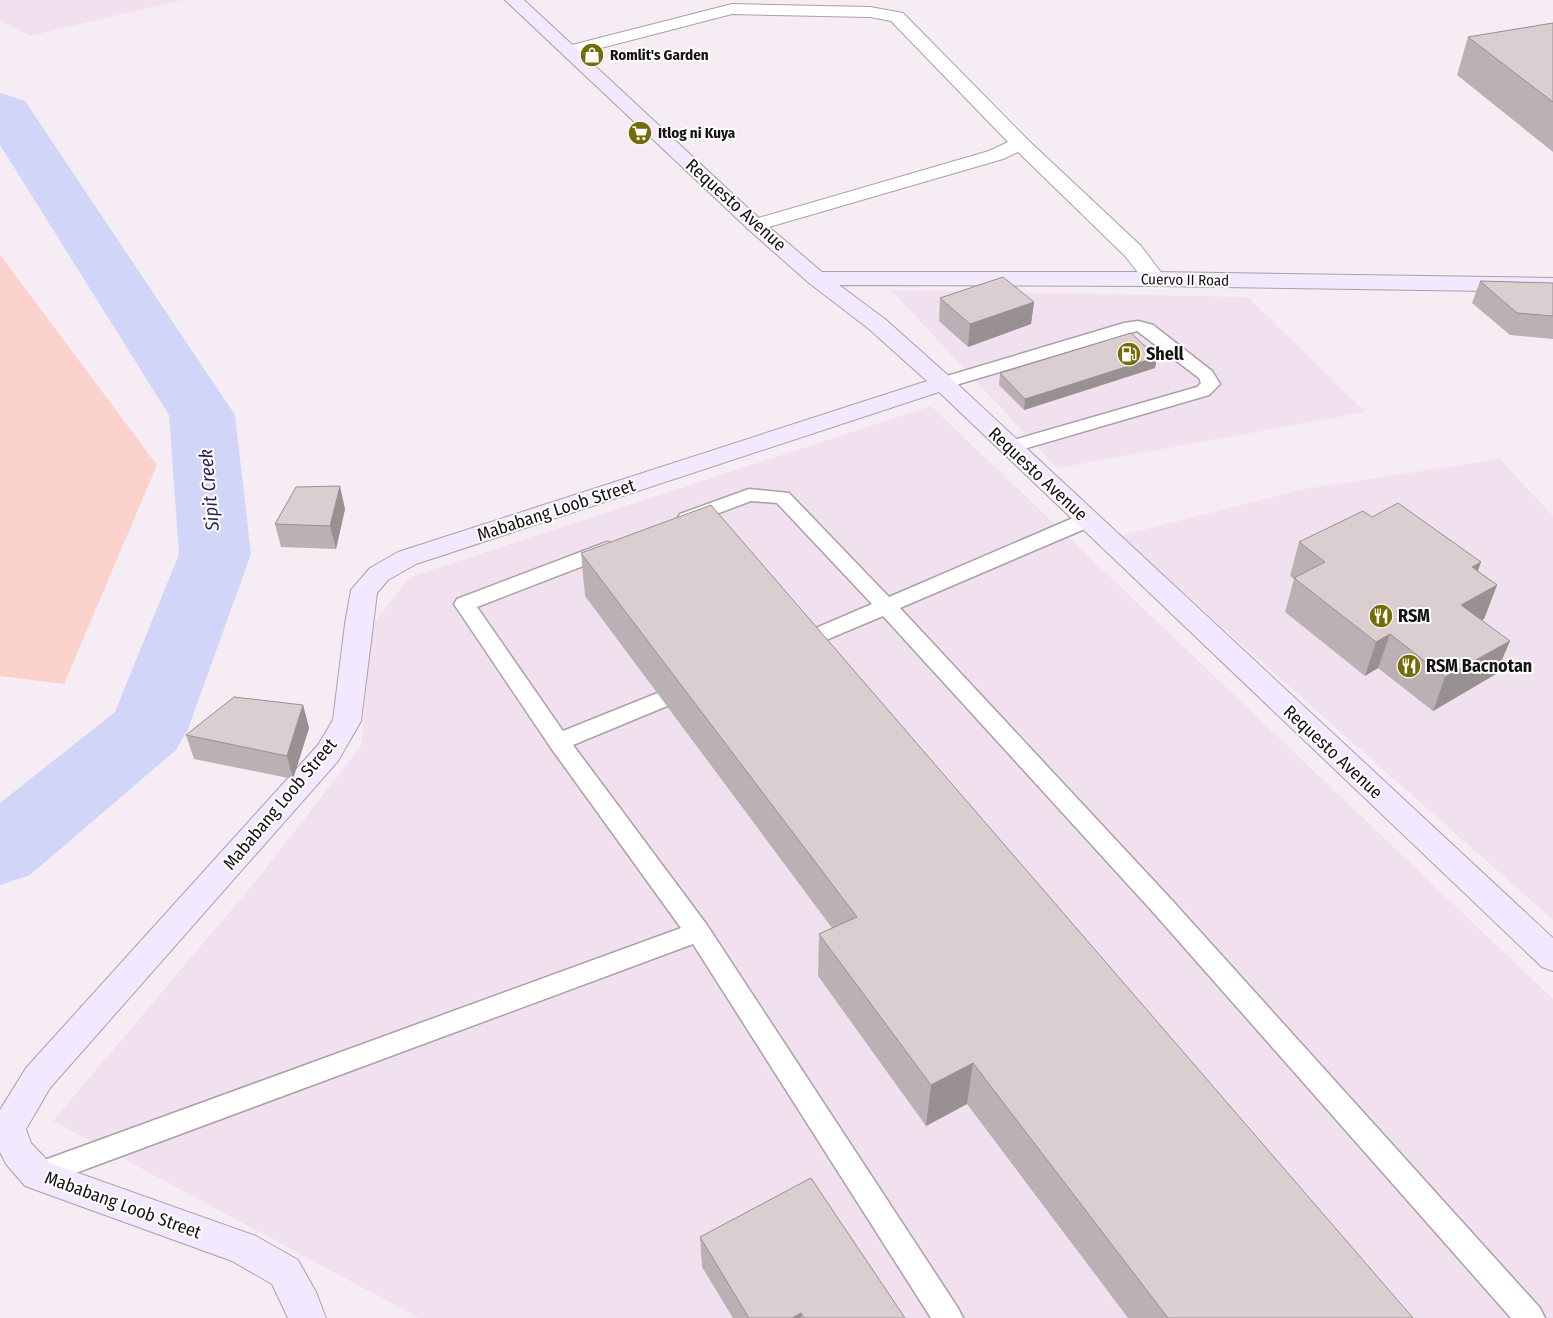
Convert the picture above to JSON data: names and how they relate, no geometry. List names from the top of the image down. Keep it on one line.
{"streets":{"street":["Requesto Avenue","Cuervo II Road","Mababang Loob Street"]},"crossings":[["Requesto Avenue","Cuervo II Road"],["Requesto Avenue","Mababang Loob Street"]],"water":["Sipit Creek"],"places":{"shop":["Romlit's Garden"],"supermarket":["Itlog ni Kuya"],"fuel station":["Shell"],"restaurant":["RSM","RSM Bacnotan"]}}
